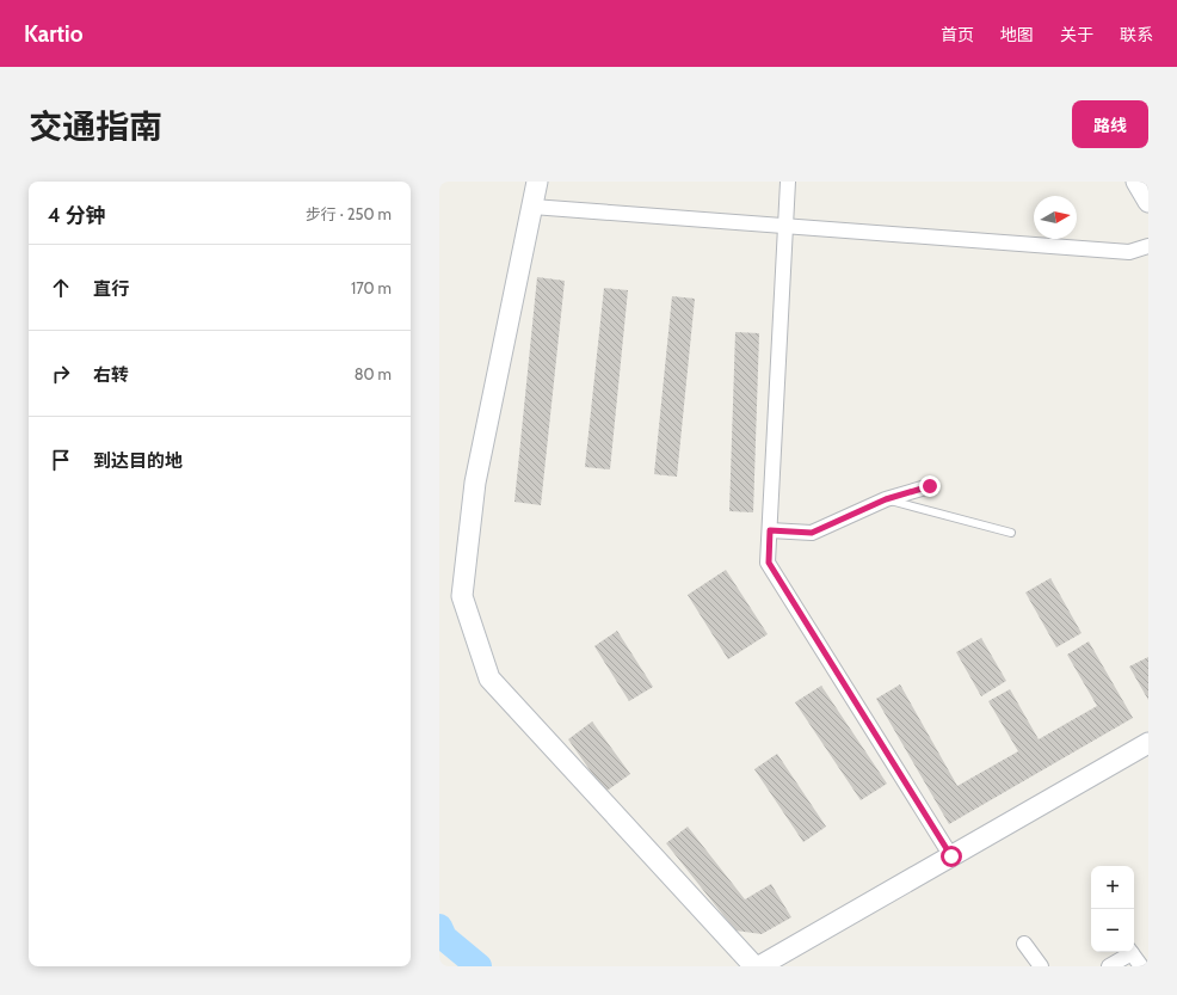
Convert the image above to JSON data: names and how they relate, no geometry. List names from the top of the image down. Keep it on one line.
{"north":"right","page":{"header":"Kartio","nav":["首页","地图","关于","联系"],"title":"交通指南","buttons":"路线","heading":["4 分钟","步行 · 250 m"],"list":[["直行","170 m"],["右转","80 m"],"到达目的地"],"map_buttons":["+","−"]}}
